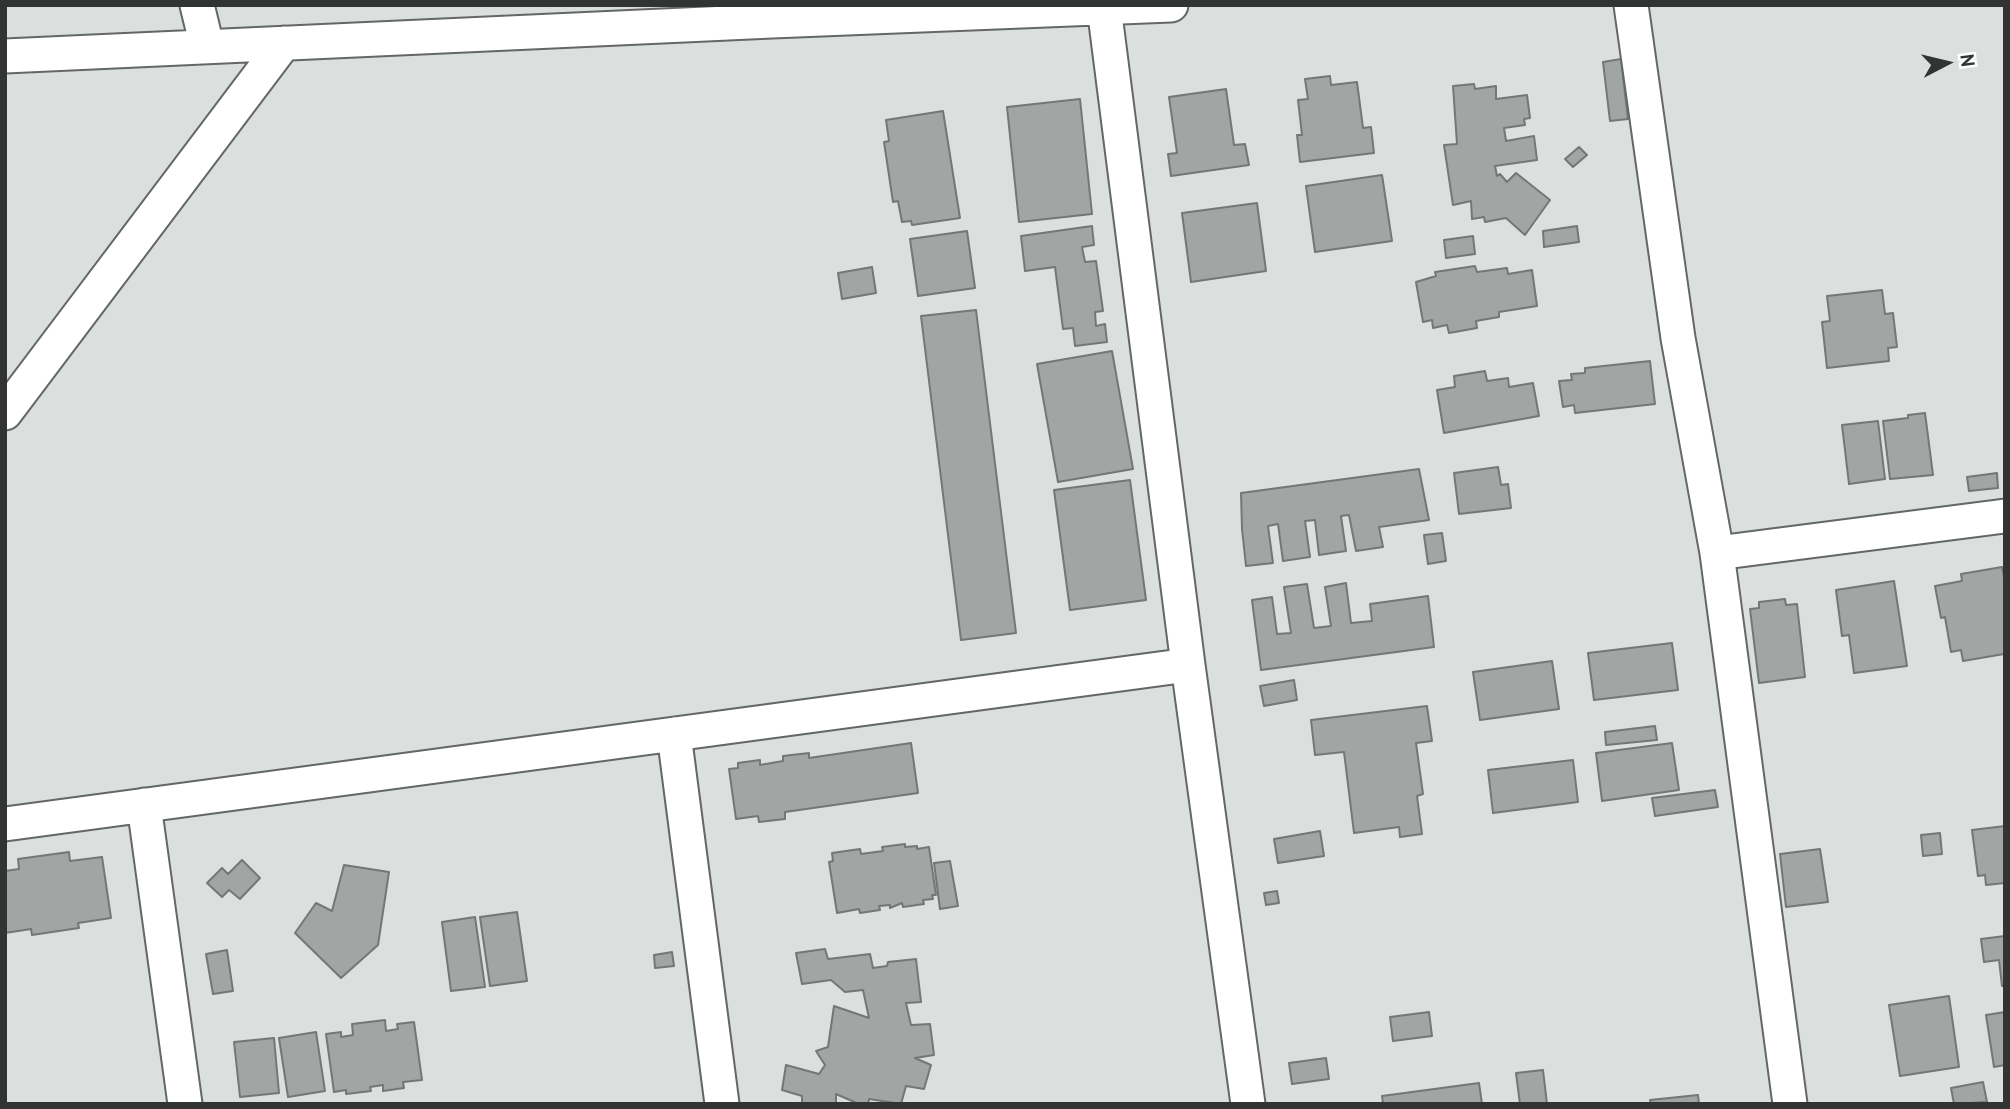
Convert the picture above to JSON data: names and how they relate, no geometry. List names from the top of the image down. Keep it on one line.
{"north":"right"}
